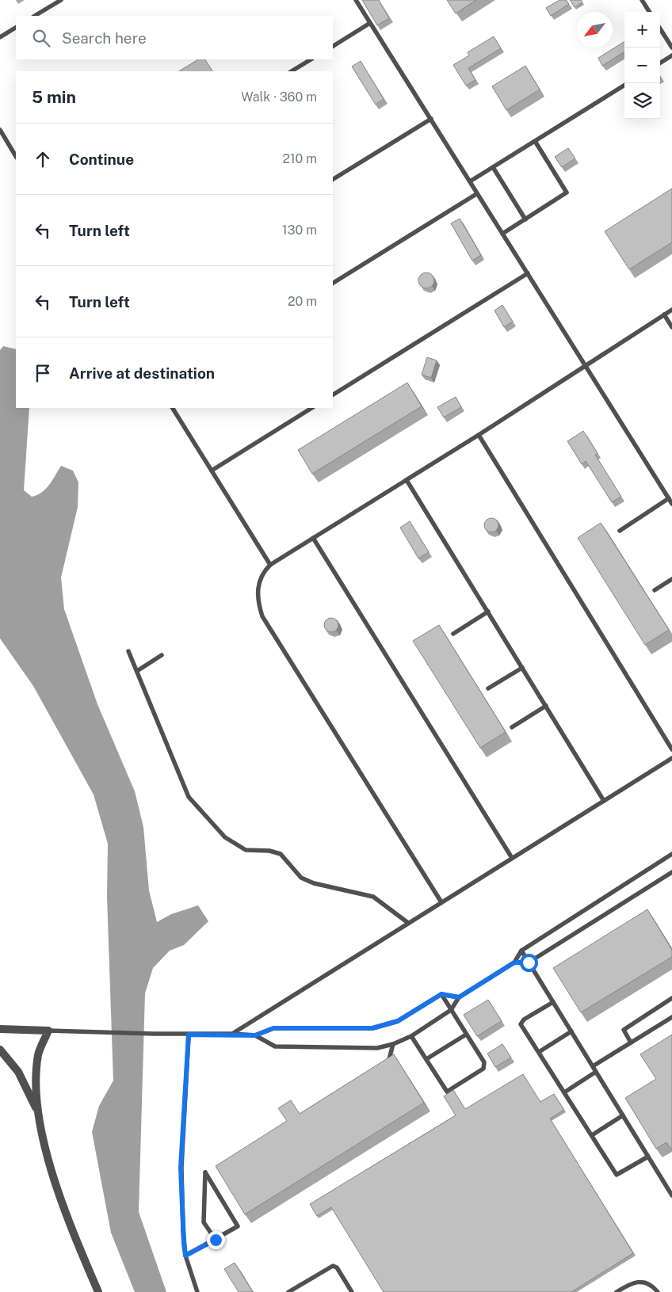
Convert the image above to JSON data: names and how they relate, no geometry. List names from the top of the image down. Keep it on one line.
{"north":"bottom left","page":{"map_buttons":["+","−"],"search":"Search here","heading":["5 min","Walk · 360 m"],"list":[["Continue","210 m"],["Turn left","130 m"],["Turn left","20 m"],"Arrive at destination"]}}
